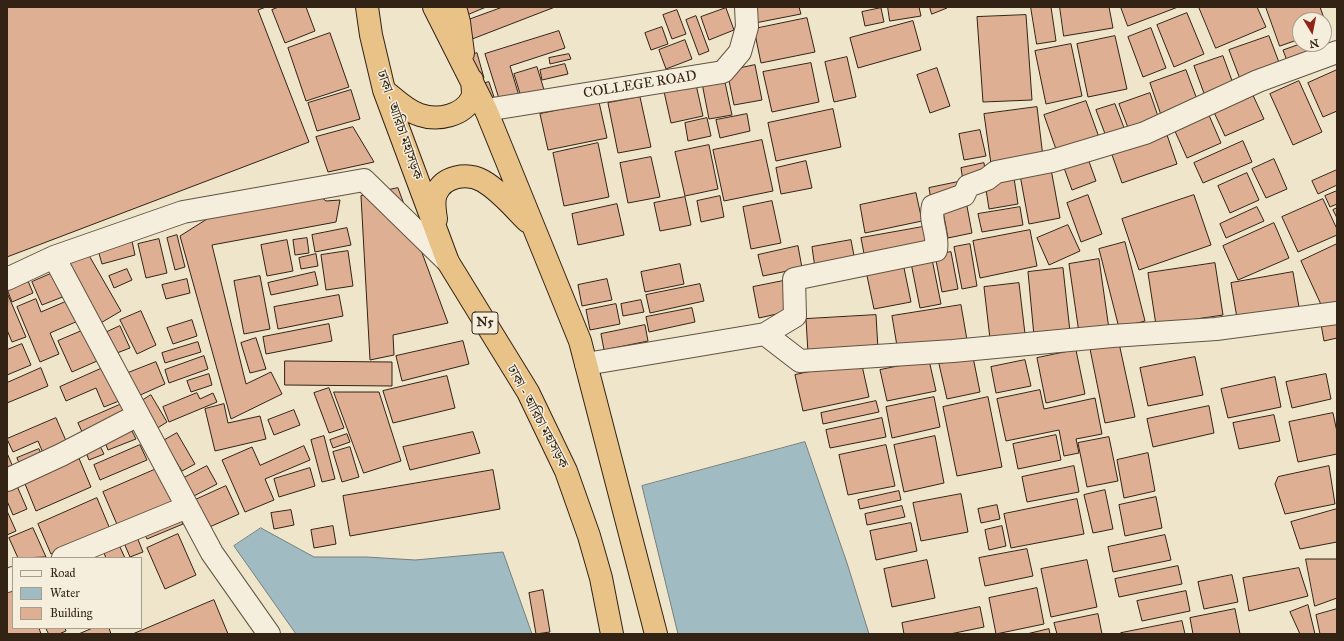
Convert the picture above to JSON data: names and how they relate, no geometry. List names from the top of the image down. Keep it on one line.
{"streets":{"highway":["ঢাকা - আরিচা মহাসড়ক","N5"],"street":["COLLEGE ROAD"]},"legend":["Road","Water","Building"],"north":"bottom"}
